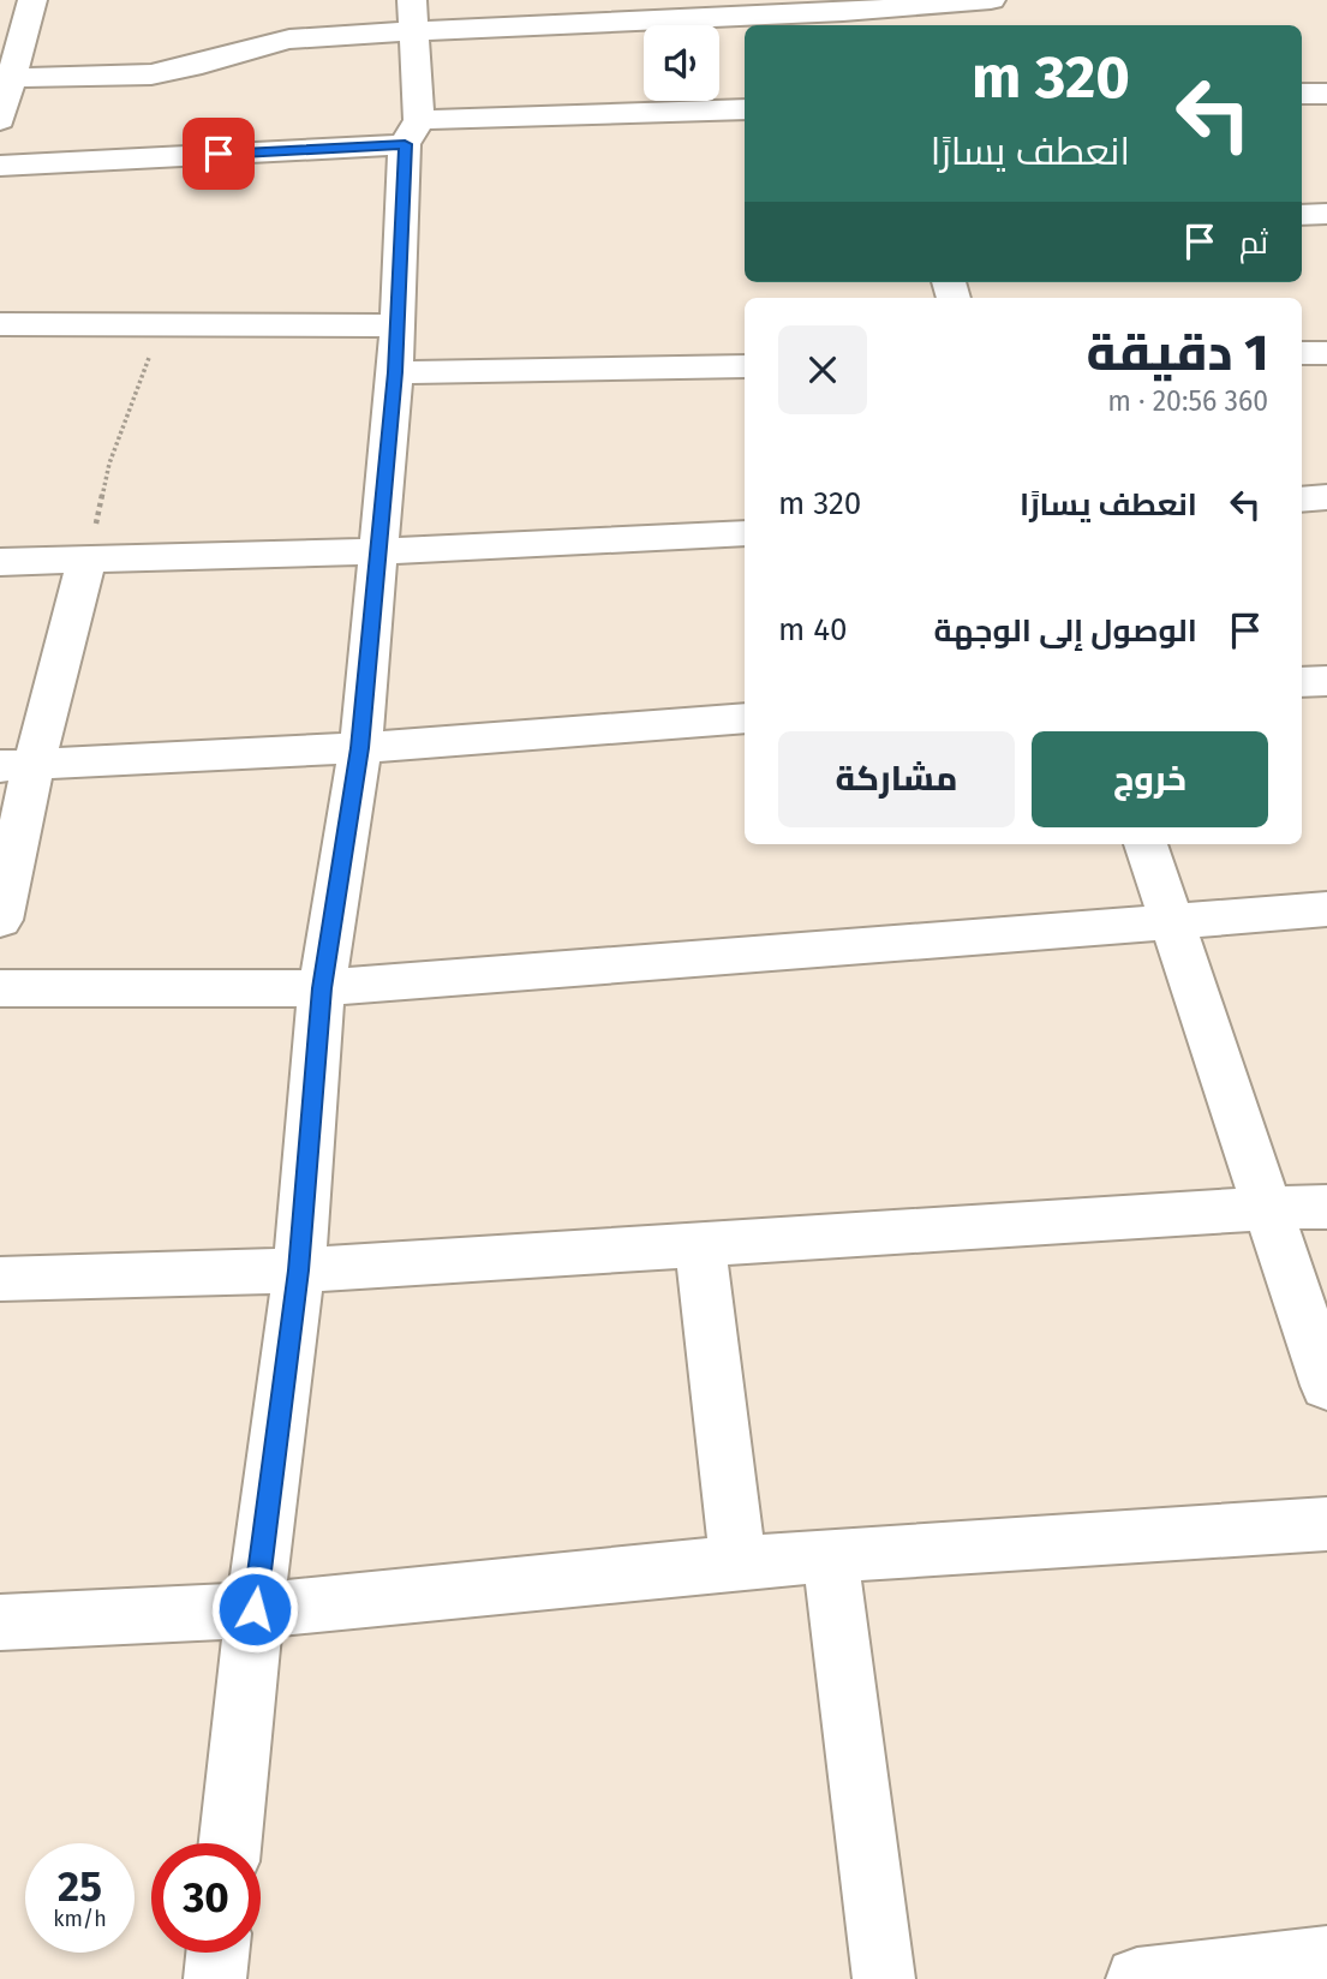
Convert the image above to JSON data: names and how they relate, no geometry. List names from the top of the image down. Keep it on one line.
{"page":{"turn":["320 m","انعطف يسارًا"],"then":"ثم","heading":["1 دقيقة","360 m · 20:56"],"list":[{"name":"انعطف يسارًا","value":"320 m"},{"name":"الوصول إلى الوجهة","value":"40 m"}],"buttons":["خروج","مشاركة"],"speed":"25 km/h","limit":"30"}}
